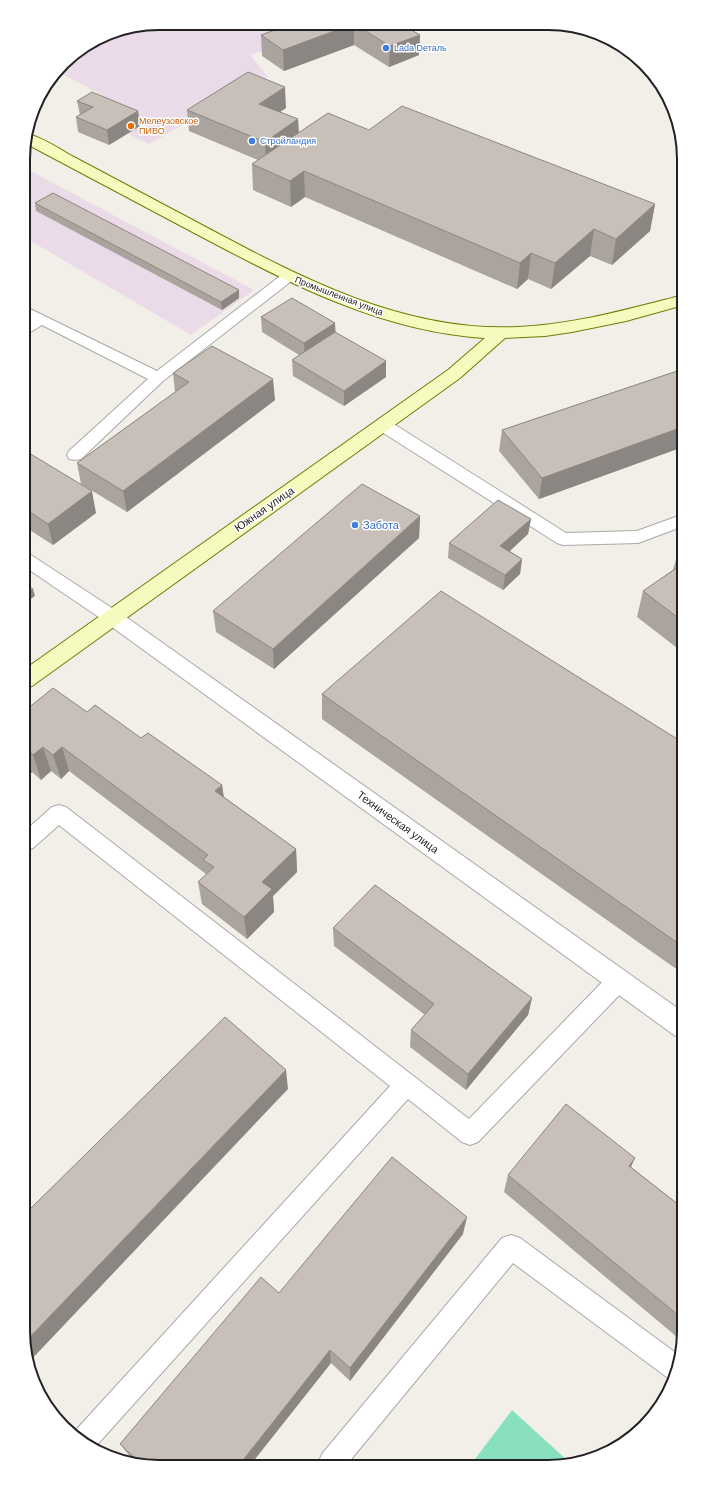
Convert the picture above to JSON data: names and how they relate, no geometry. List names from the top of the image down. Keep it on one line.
{"streets":{"main road":["Промышленная улица","Южная улица"],"street":["Техническая улица"]},"crossings":[["Промышленная улица","Южная улица"],["Южная улица","Техническая улица"]],"places":["Lada Dеталь","Мелеузовское ПИВО","Стройландия","Забота"]}
